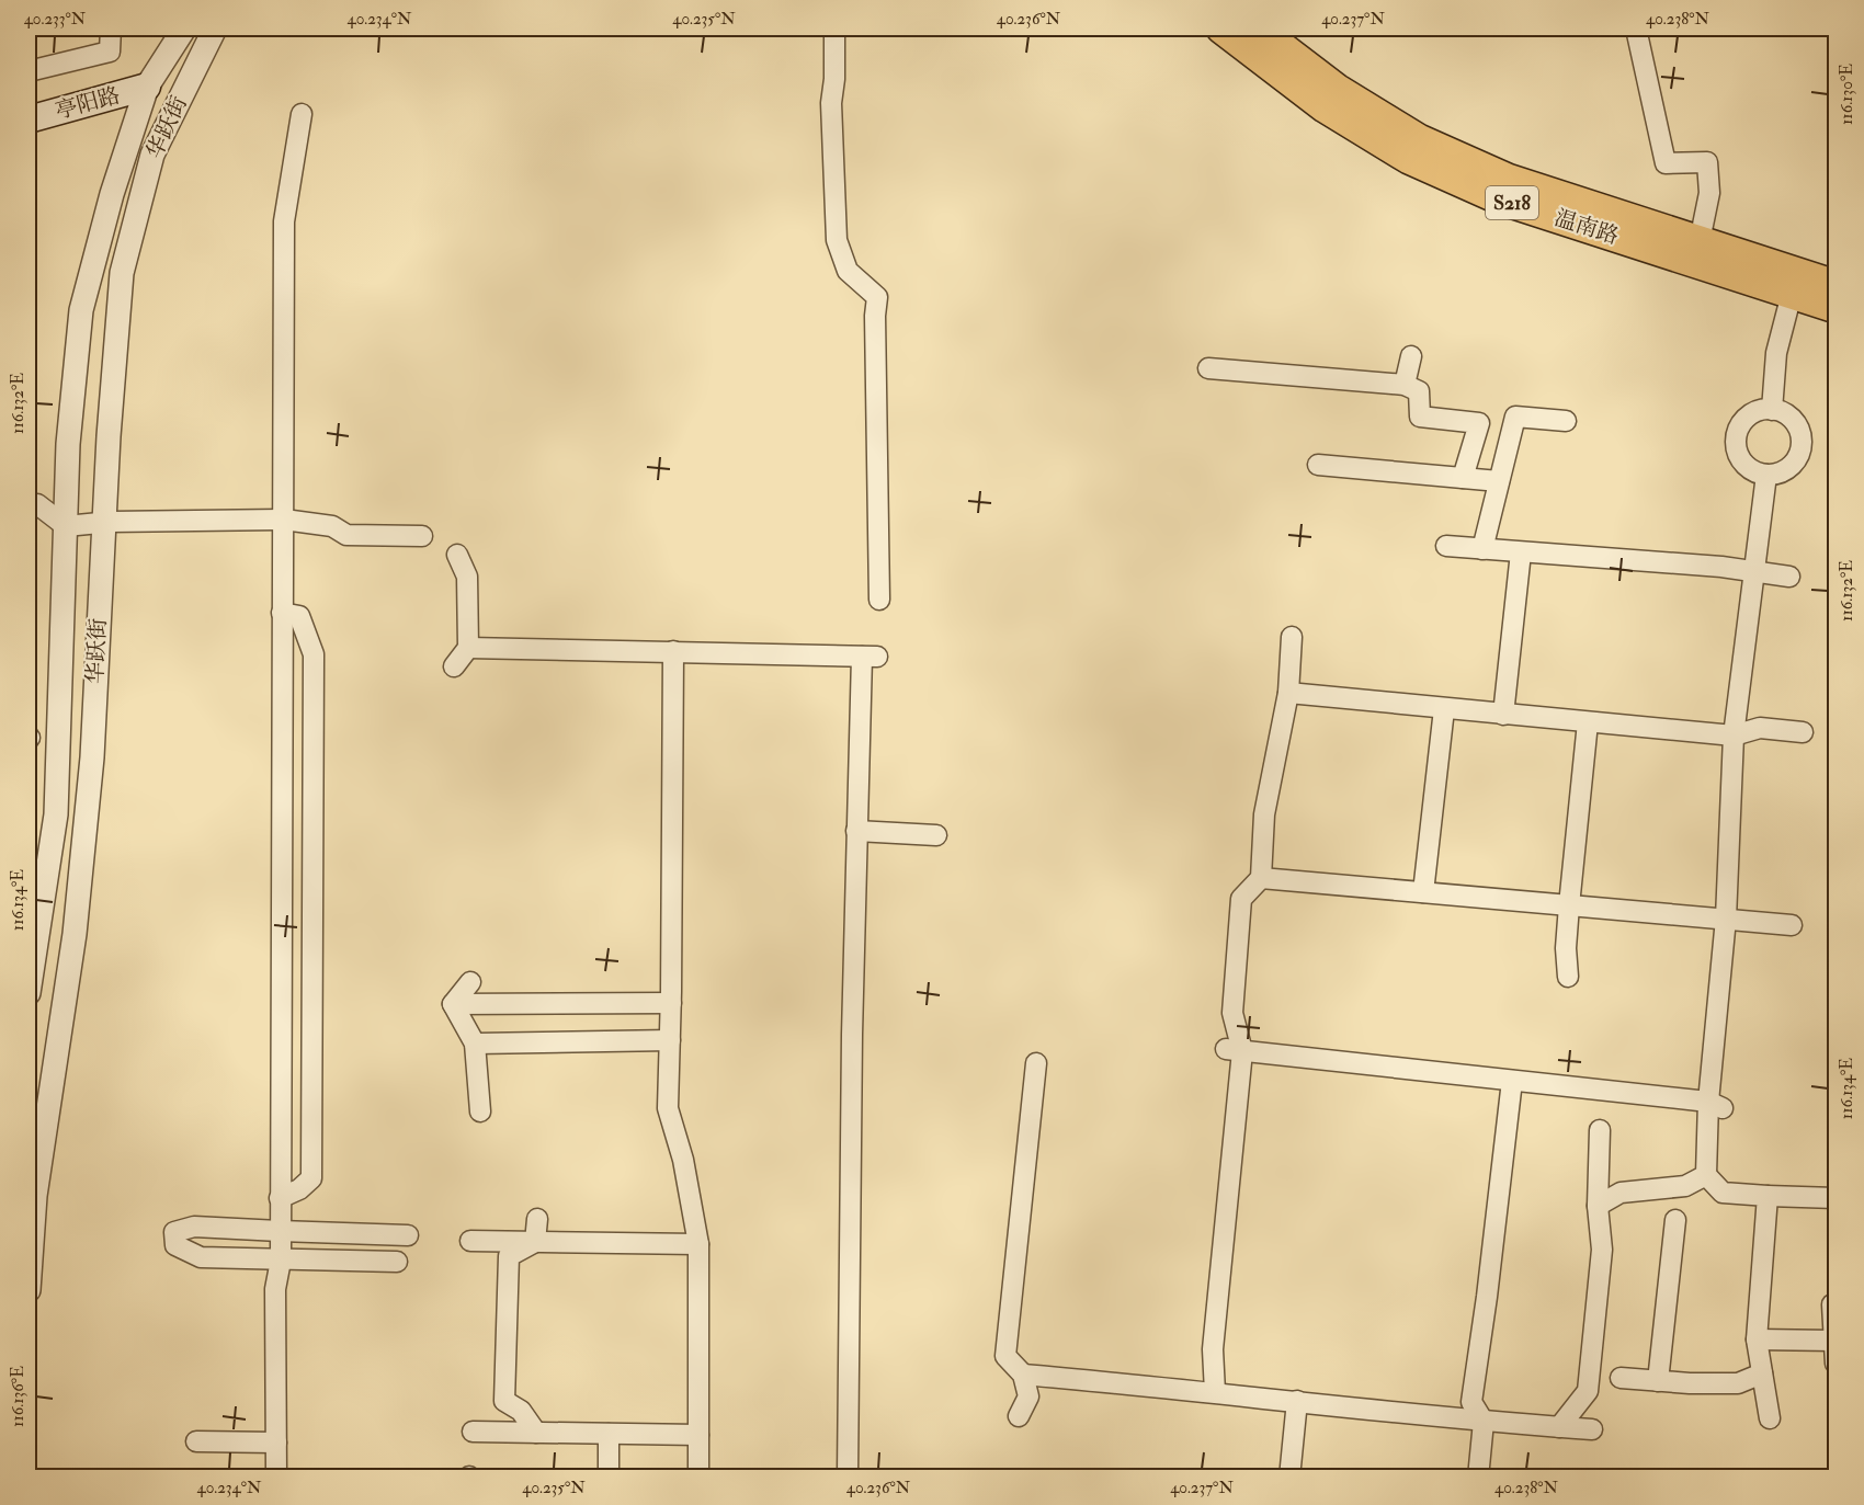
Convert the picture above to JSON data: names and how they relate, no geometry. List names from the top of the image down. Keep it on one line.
{"streets":{"main road":["亭阳路","S218","温南路"],"street":["华跃街"]},"crossings":[["亭阳路","华跃街"]],"coordinates":["40.233°N","40.234°N","40.235°N","40.236°N","40.237°N","40.238°N","116.130°E","116.132°E","116.134°E","116.136°E"]}
